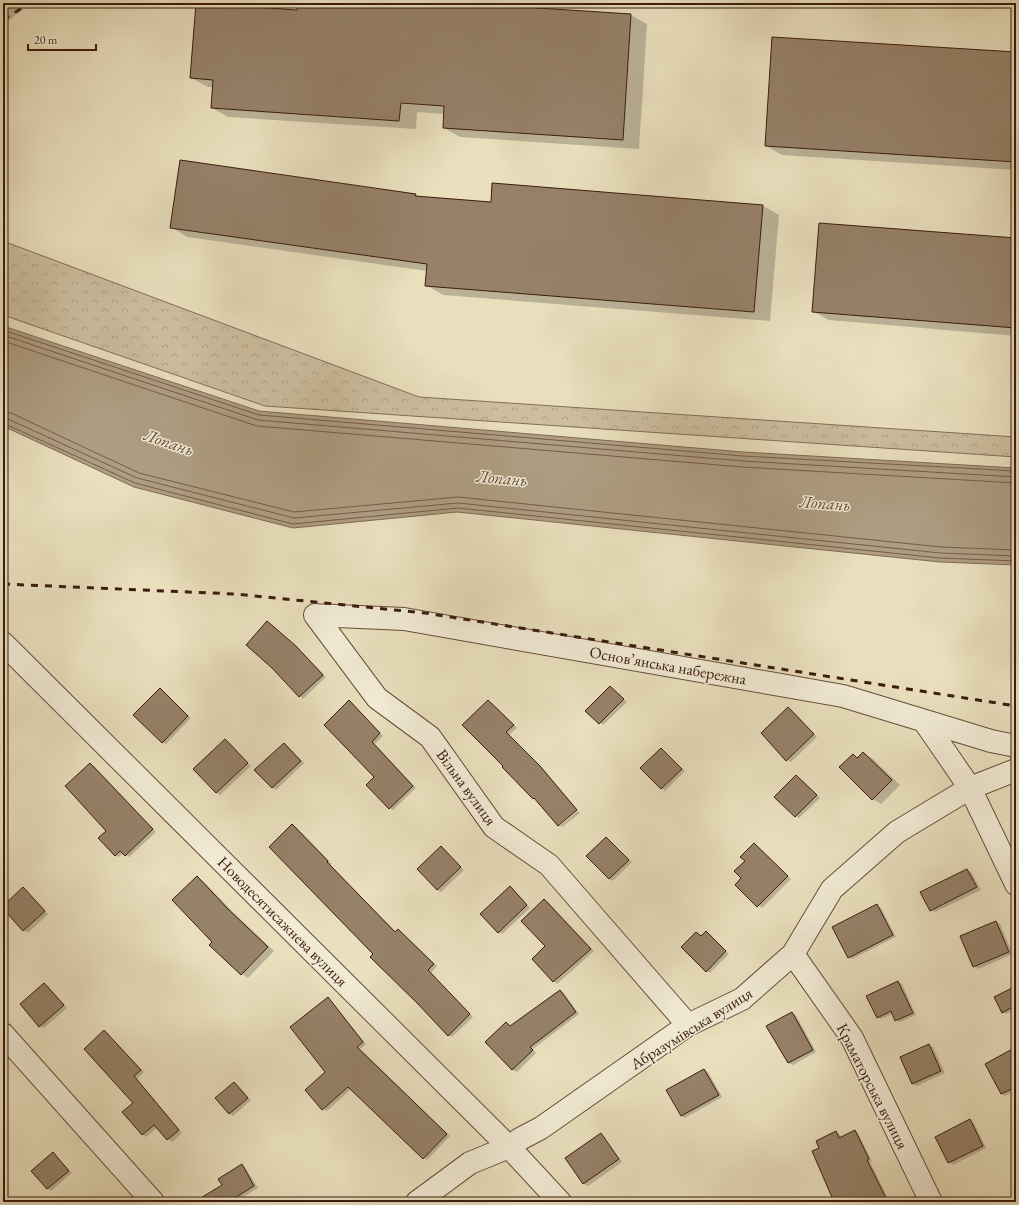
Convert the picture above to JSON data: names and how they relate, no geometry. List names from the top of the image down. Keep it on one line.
{"streets":{"street":["Основ’янська набережна","Вільна вулиця","Новодесятисажнева вулиця","Абразумівська вулиця","Краматорська вулиця"]},"crossings":[["Основ’янська набережна","Вільна вулиця"],["Вільна вулиця","Абразумівська вулиця"],["Новодесятисажнева вулиця","Абразумівська вулиця"],["Абразумівська вулиця","Краматорська вулиця"]],"water":["Лопань"],"scale_bar":"20 m"}
